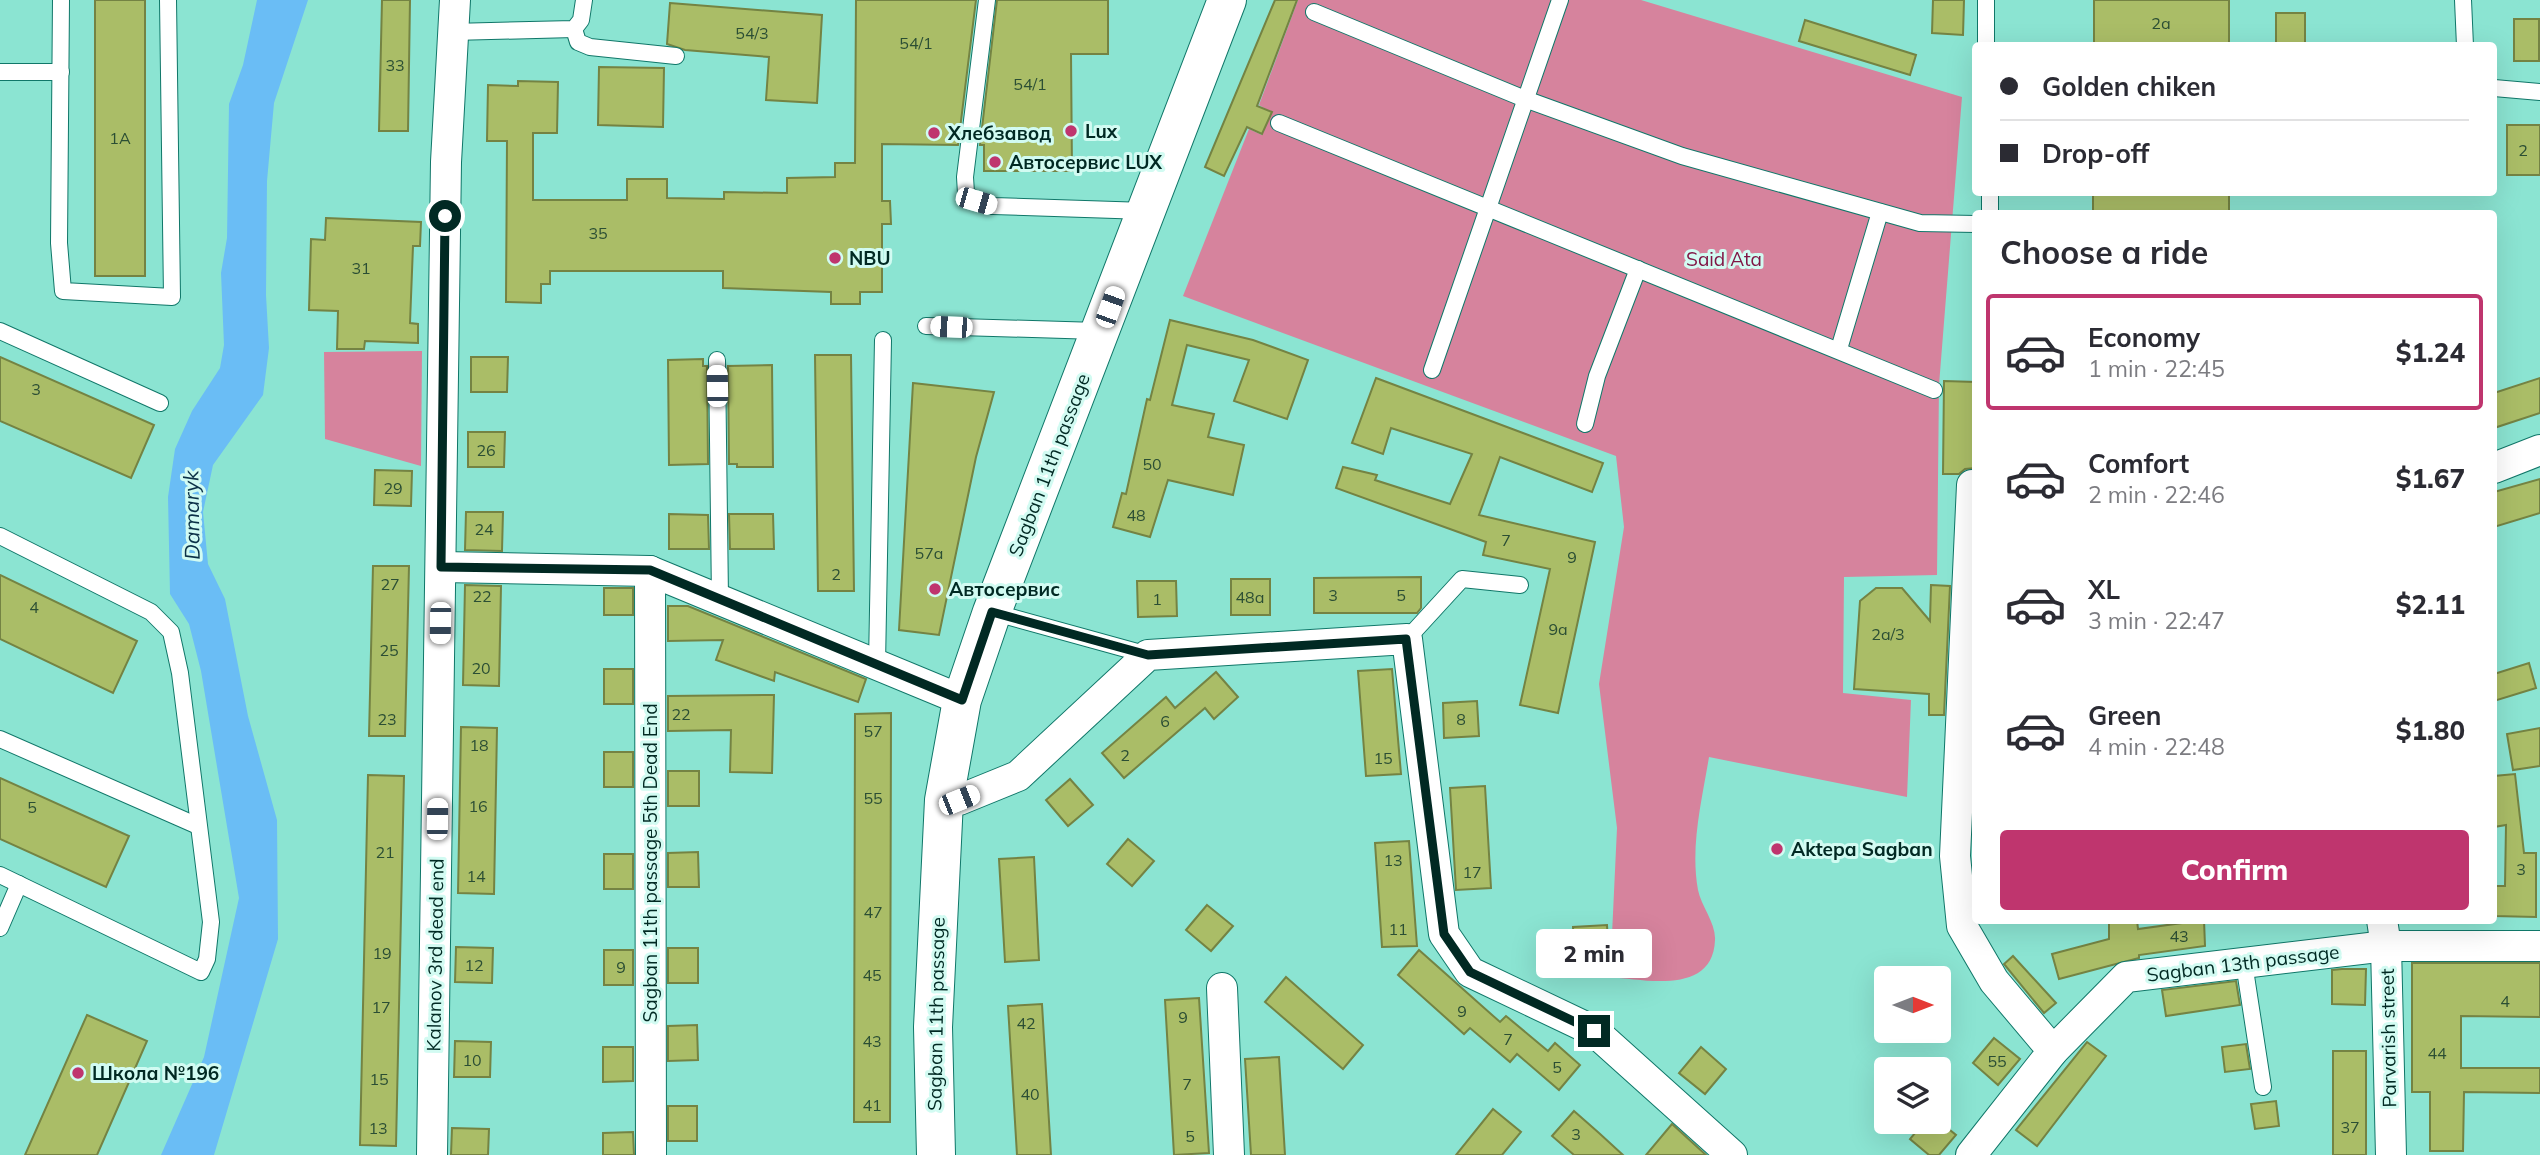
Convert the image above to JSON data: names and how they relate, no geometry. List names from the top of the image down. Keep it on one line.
{"streets":{"main road":["Sagban 11th passage"],"street":["Sagban 11th passage 5th Dead End","Kalanov 3rd dead end","Sagban 13th passage","Parvarish street"]},"crossings":[["Sagban 13th passage","Parvarish street"]],"water":["Damaryk"],"parks":["Said Ata"],"places":["Lux","Хлебзавод","Автосервис LUX","NBU","Автосервис","Aktepa Sagban","Школа №196"],"house_numbers":["2а","54/3","54/1","33","54/1","1А","2","35","31","3","26","50","29","48","24","7","57a","9","2","27","3","5","22","48а","1","4","9a","2a/3","25","20","22","23","8","6","57","18","2","15","55","16","5","21","13","3","17","14","47","11","43","19","12","9","45","4","17","9","9","42","7","43","44","10","55","5","15","7","40","41","37","13","3","5"],"north":"right","page":{"banner":["Golden chiken","Drop-off"],"heading":"Choose a ride","list":[{"name":"Economy","note":"1 min · 22:45","value":"$1.24"},{"name":"Comfort","note":"2 min · 22:46","value":"$1.67"},{"name":"XL","note":"3 min · 22:47","value":"$2.11"},{"name":"Green","note":"4 min · 22:48","value":"$1.80"}],"buttons":"Confirm","bubble":"2 min"}}
